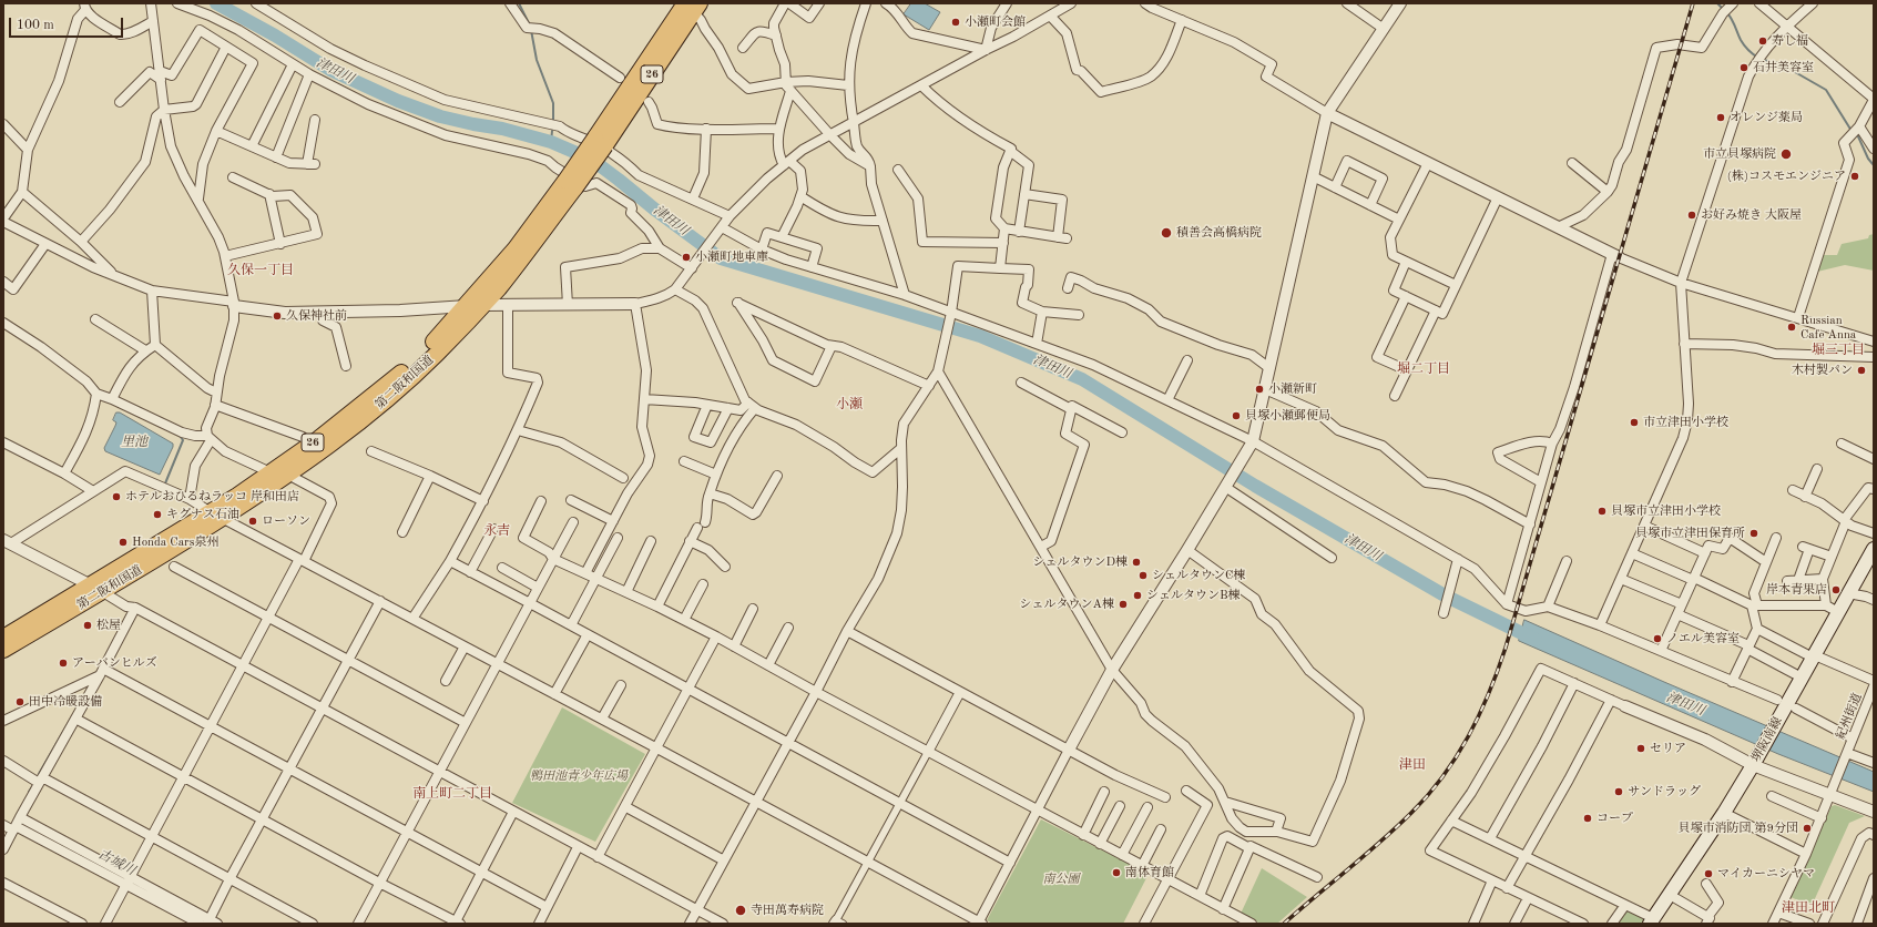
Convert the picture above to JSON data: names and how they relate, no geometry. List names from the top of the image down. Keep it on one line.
{"streets":{"highway":["26","第二阪和国道"],"main road":["堺阪南線"],"street":["紀州街道"]},"crossings":[["26","第二阪和国道"]],"districts":["久保一丁目","堀三丁目","堀二丁目","小瀬","永吉","津田","南上町二丁目","津田北町"],"water":["津田川","里池","古城川"],"parks":["鴨田池青少年広場","南公園"],"places":["小瀬町会館","寿し福","石井美容室","オレンジ薬局","市立貝塚病院","(株)コスモエンジニア","お好み焼き 大阪屋","積善会高橋病院","小瀬町地車庫","久保神社前","Russian Cafe Anna","木村製パン","小瀬新町","貝塚小瀬郵便局","市立津田小学校","ホテルおひるねラッコ 岸和田店","貝塚市立津田小学校","キグナス石油","ローソン","貝塚市立津田保育所","Honda Cars泉州","シェルタウンD棟","シェルタウンC棟","岸本青果店","シェルタウンB棟","シェルタウンA棟","松屋","ノエル美容室","アーバンヒルズ","田中冷暖設備","セリア","サンドラッグ","コープ","貝塚市消防団 第9分団","南体育館","マイカーニシヤマ","寺田萬寿病院"],"scale_bar":"100 m"}
